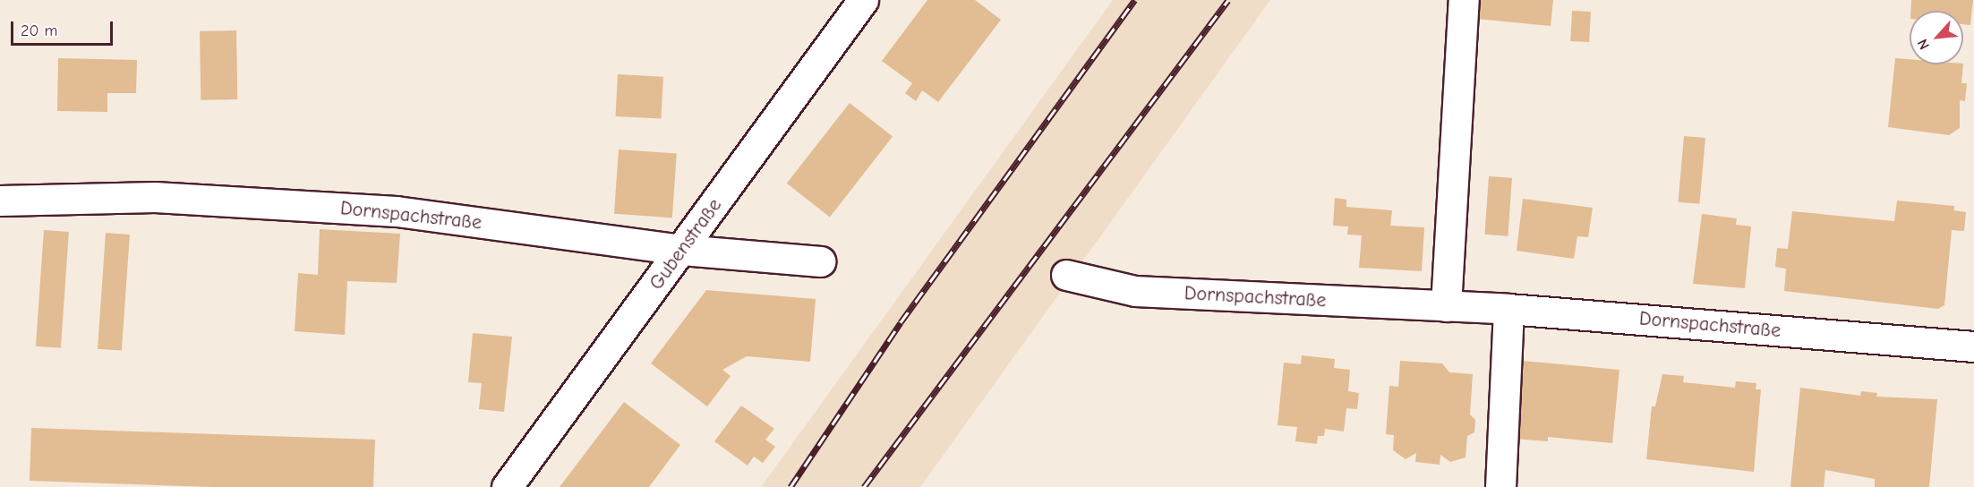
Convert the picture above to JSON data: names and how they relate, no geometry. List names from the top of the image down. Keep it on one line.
{"streets":{"street":["Dornspachstraße","Gubenstraße"]},"crossings":[["Dornspachstraße","Gubenstraße"]],"scale_bar":"20 m","north":"bottom left"}
